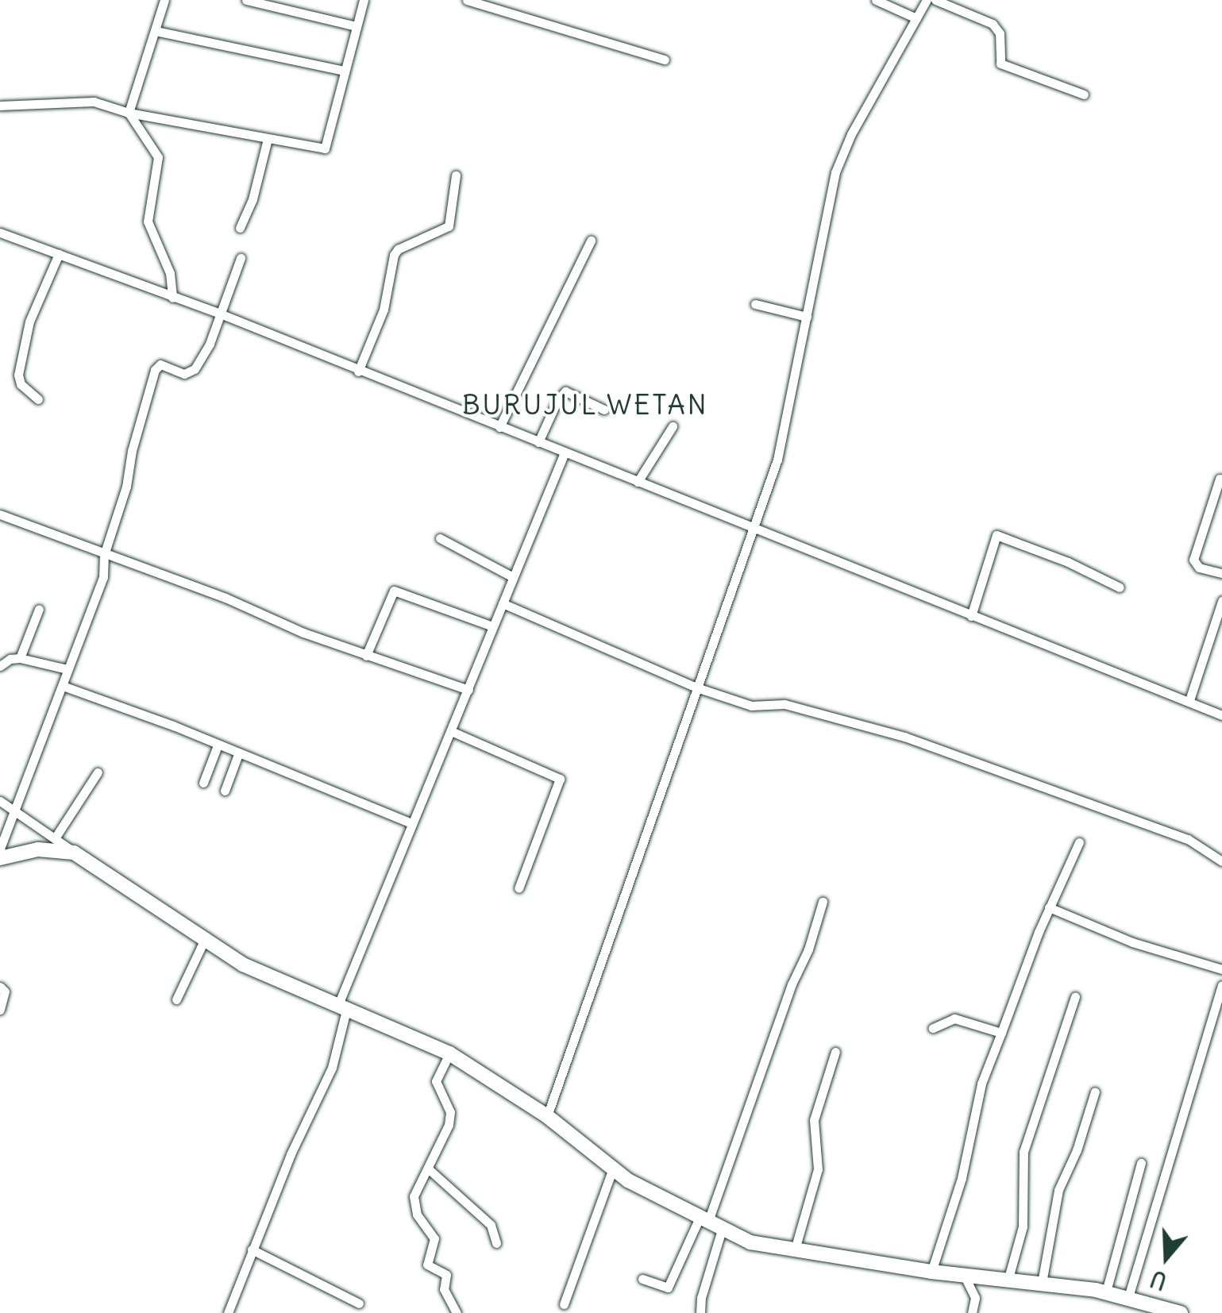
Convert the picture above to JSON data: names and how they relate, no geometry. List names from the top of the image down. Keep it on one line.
{"districts":["BURUJUL WETAN"],"north":"bottom"}
